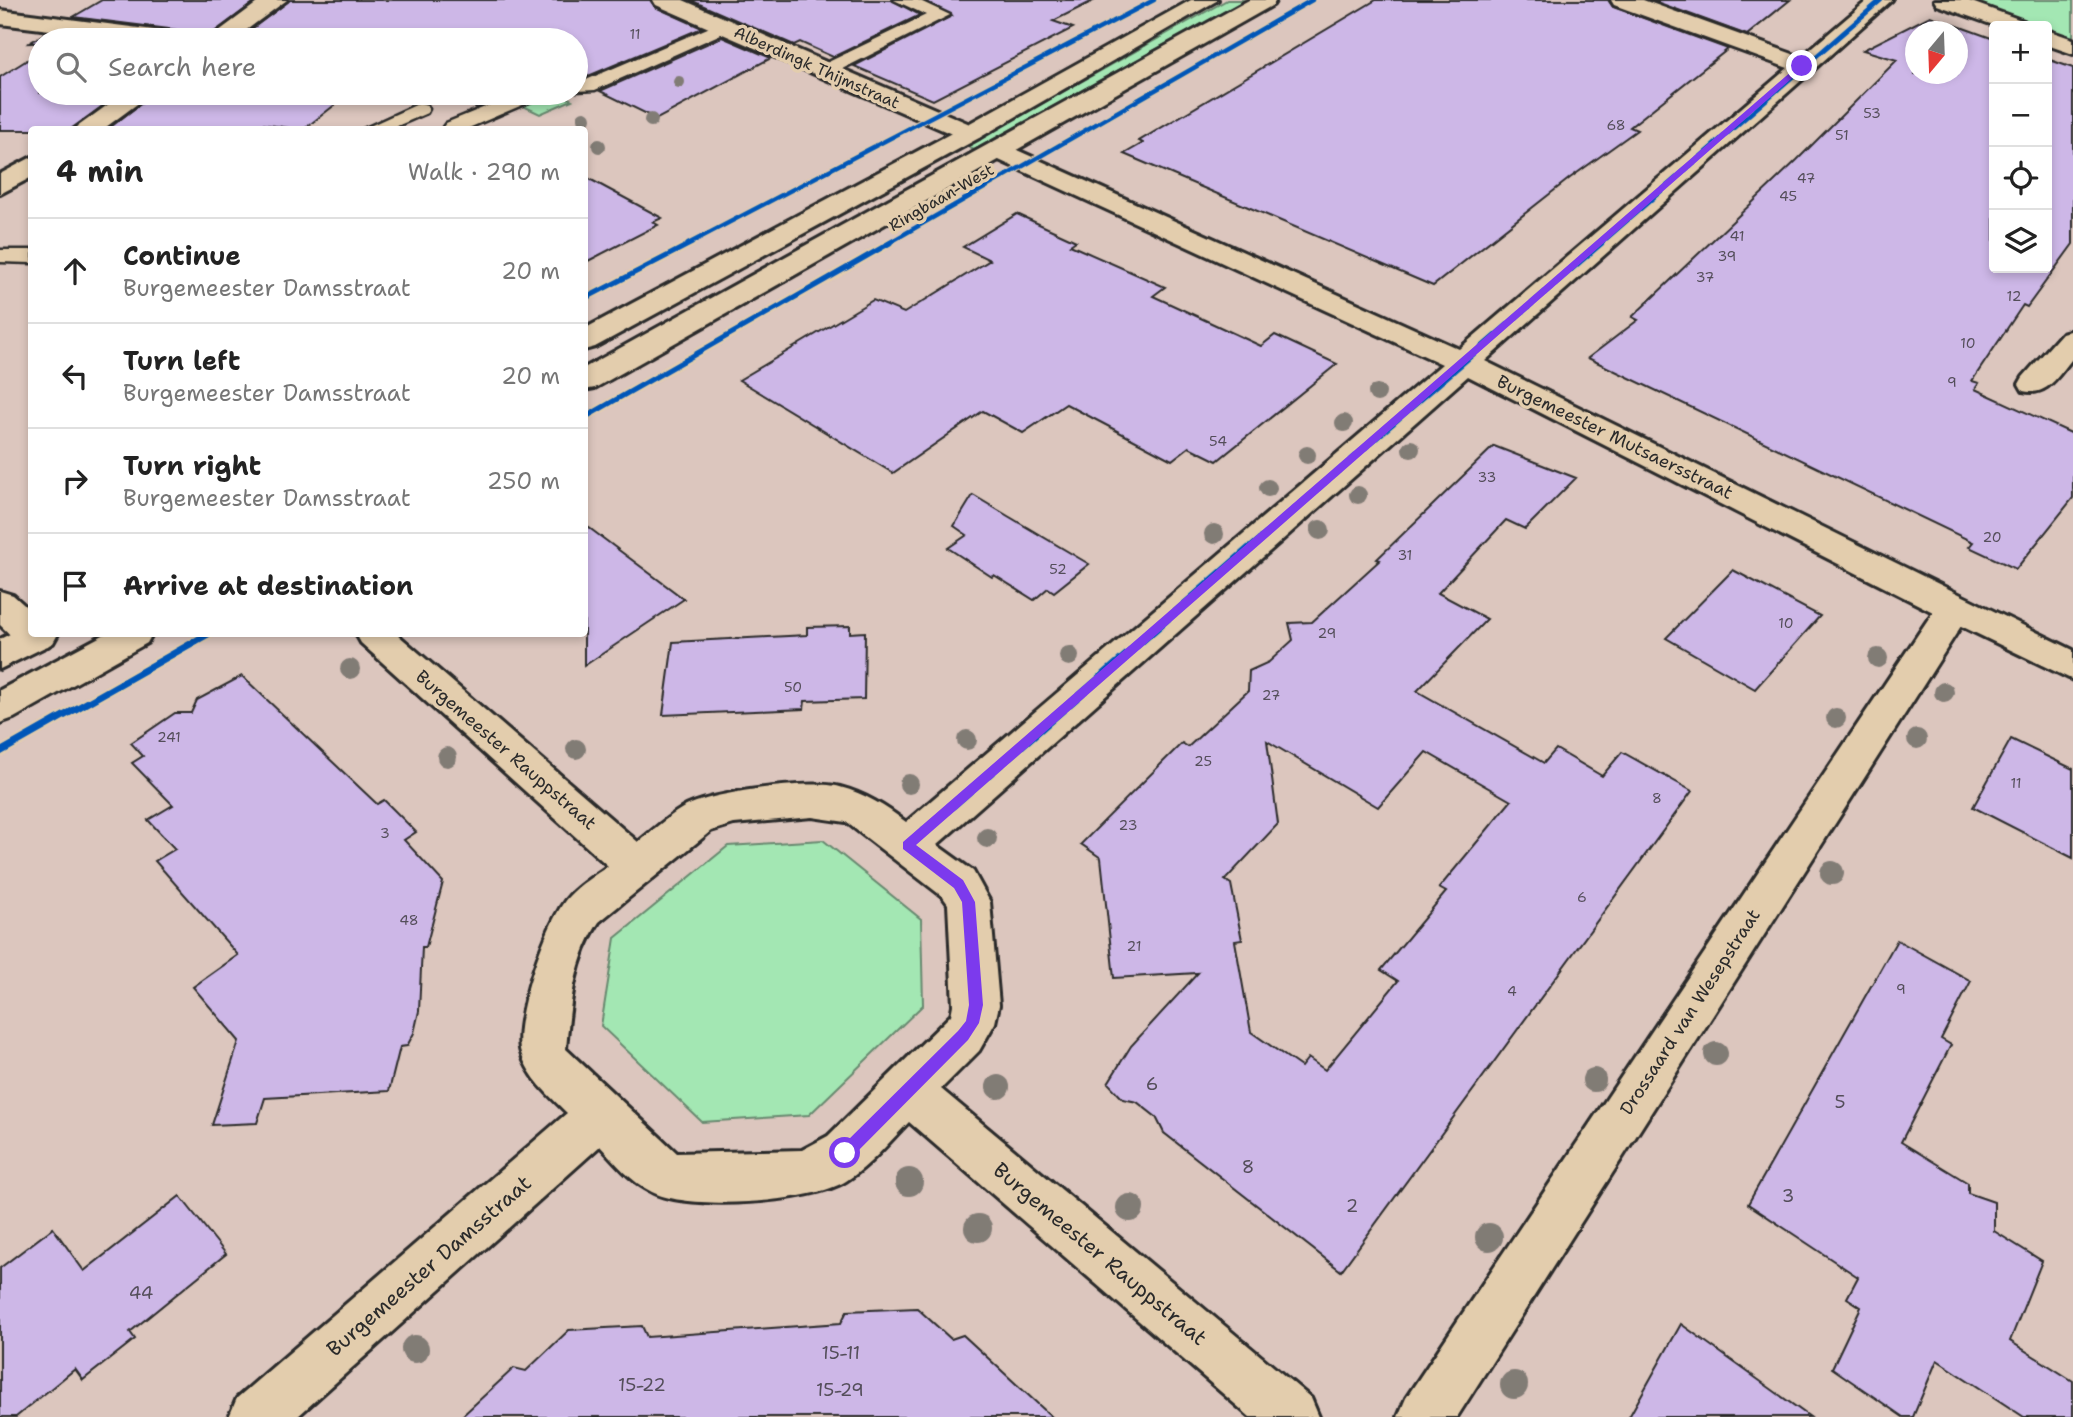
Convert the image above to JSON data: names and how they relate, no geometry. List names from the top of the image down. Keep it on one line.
{"streets":{"street":["Alberdingk Thijmstraat","Ringbaan-West","Burgemeester Mutsaersstraat","Burgemeester Rauppstraat","Drossaard van Wesepstraat","Burgemeester Damsstraat"]},"crossings":[["Ringbaan-West","Burgemeester Mutsaersstraat"],["Burgemeester Mutsaersstraat","Drossaard van Wesepstraat"]],"house_numbers":["11","53","68","51","47","45","41","39","37","12","10","9","54","33","20","31","52","10","29","50","27","241","25","11","8","23","3","6","48","21","9","4","6","5","8","3","2","44","15-11","15-22","15-29"],"north":"bottom","page":{"map_buttons":["+","−"],"search":"Search here","heading":["4 min","Walk · 290 m"],"list":[["Continue","Burgemeester Damsstraat","20 m"],["Turn left","Burgemeester Damsstraat","20 m"],["Turn right","Burgemeester Damsstraat","250 m"],"Arrive at destination"]}}
